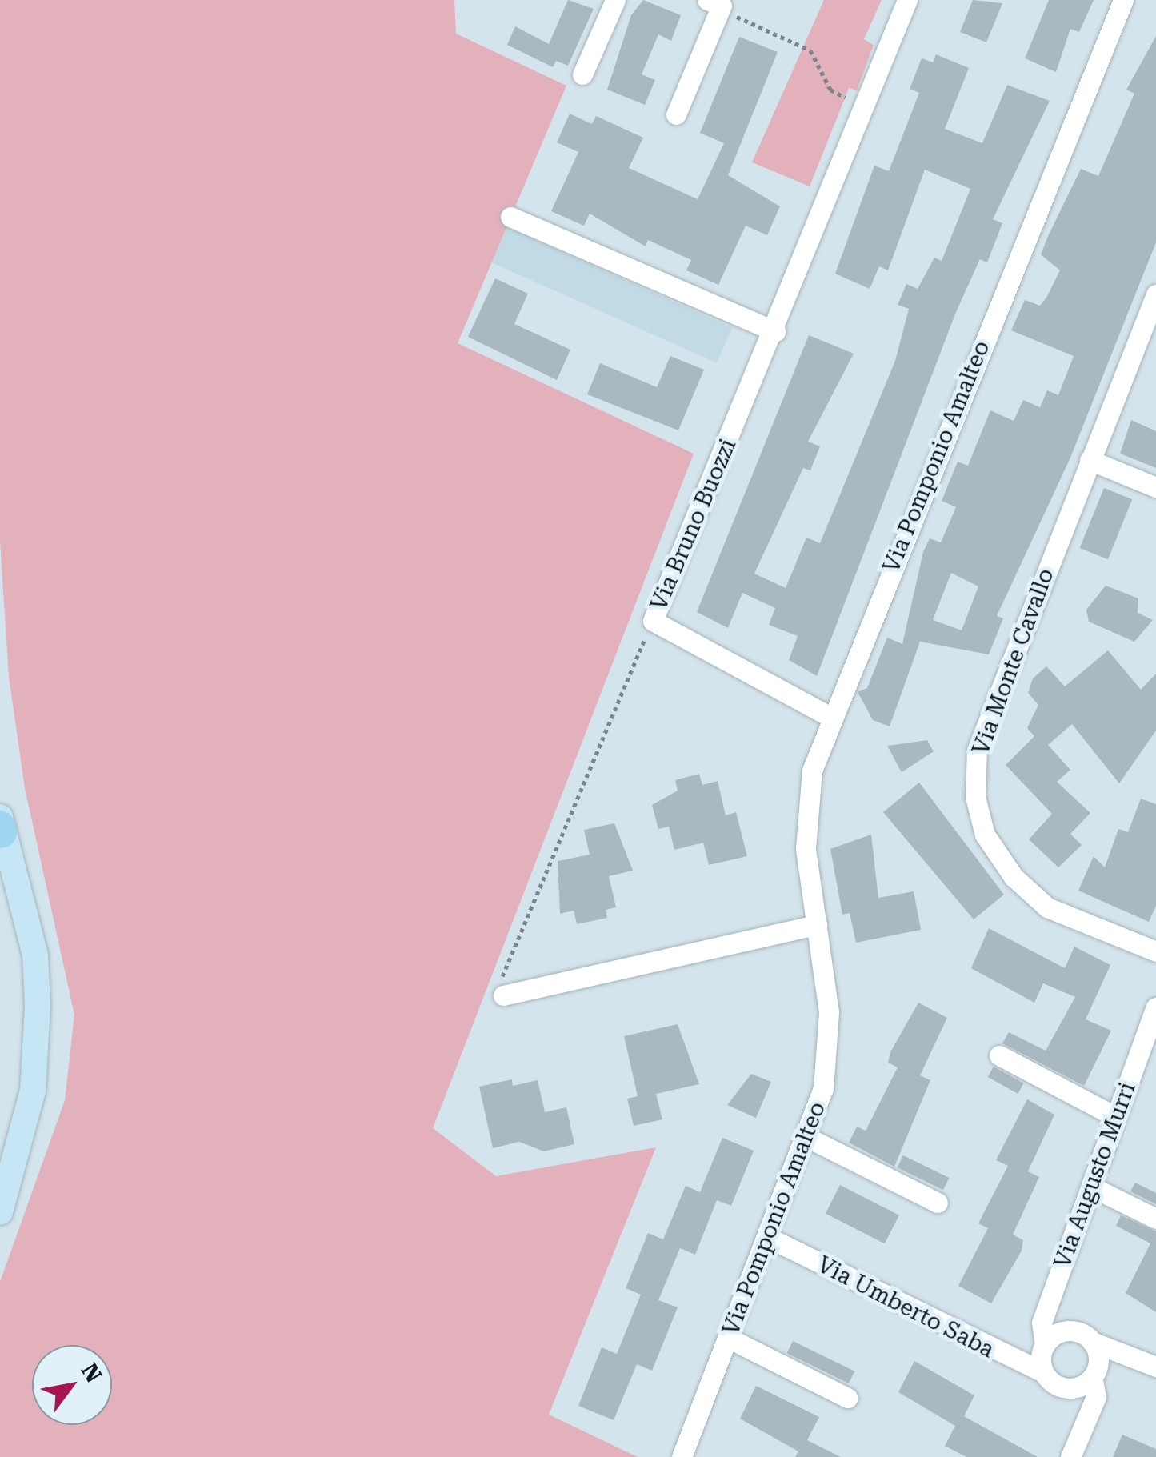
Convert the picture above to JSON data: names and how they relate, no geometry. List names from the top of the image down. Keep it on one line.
{"streets":{"street":["Via Pomponio Amalteo","Via Bruno Buozzi","Via Monte Cavallo","Via Augusto Murri","Via Umberto Saba"]},"crossings":[["Via Pomponio Amalteo","Via Bruno Buozzi"],["Via Pomponio Amalteo","Via Umberto Saba"],["Via Augusto Murri","Via Umberto Saba"]],"north":"top right"}
